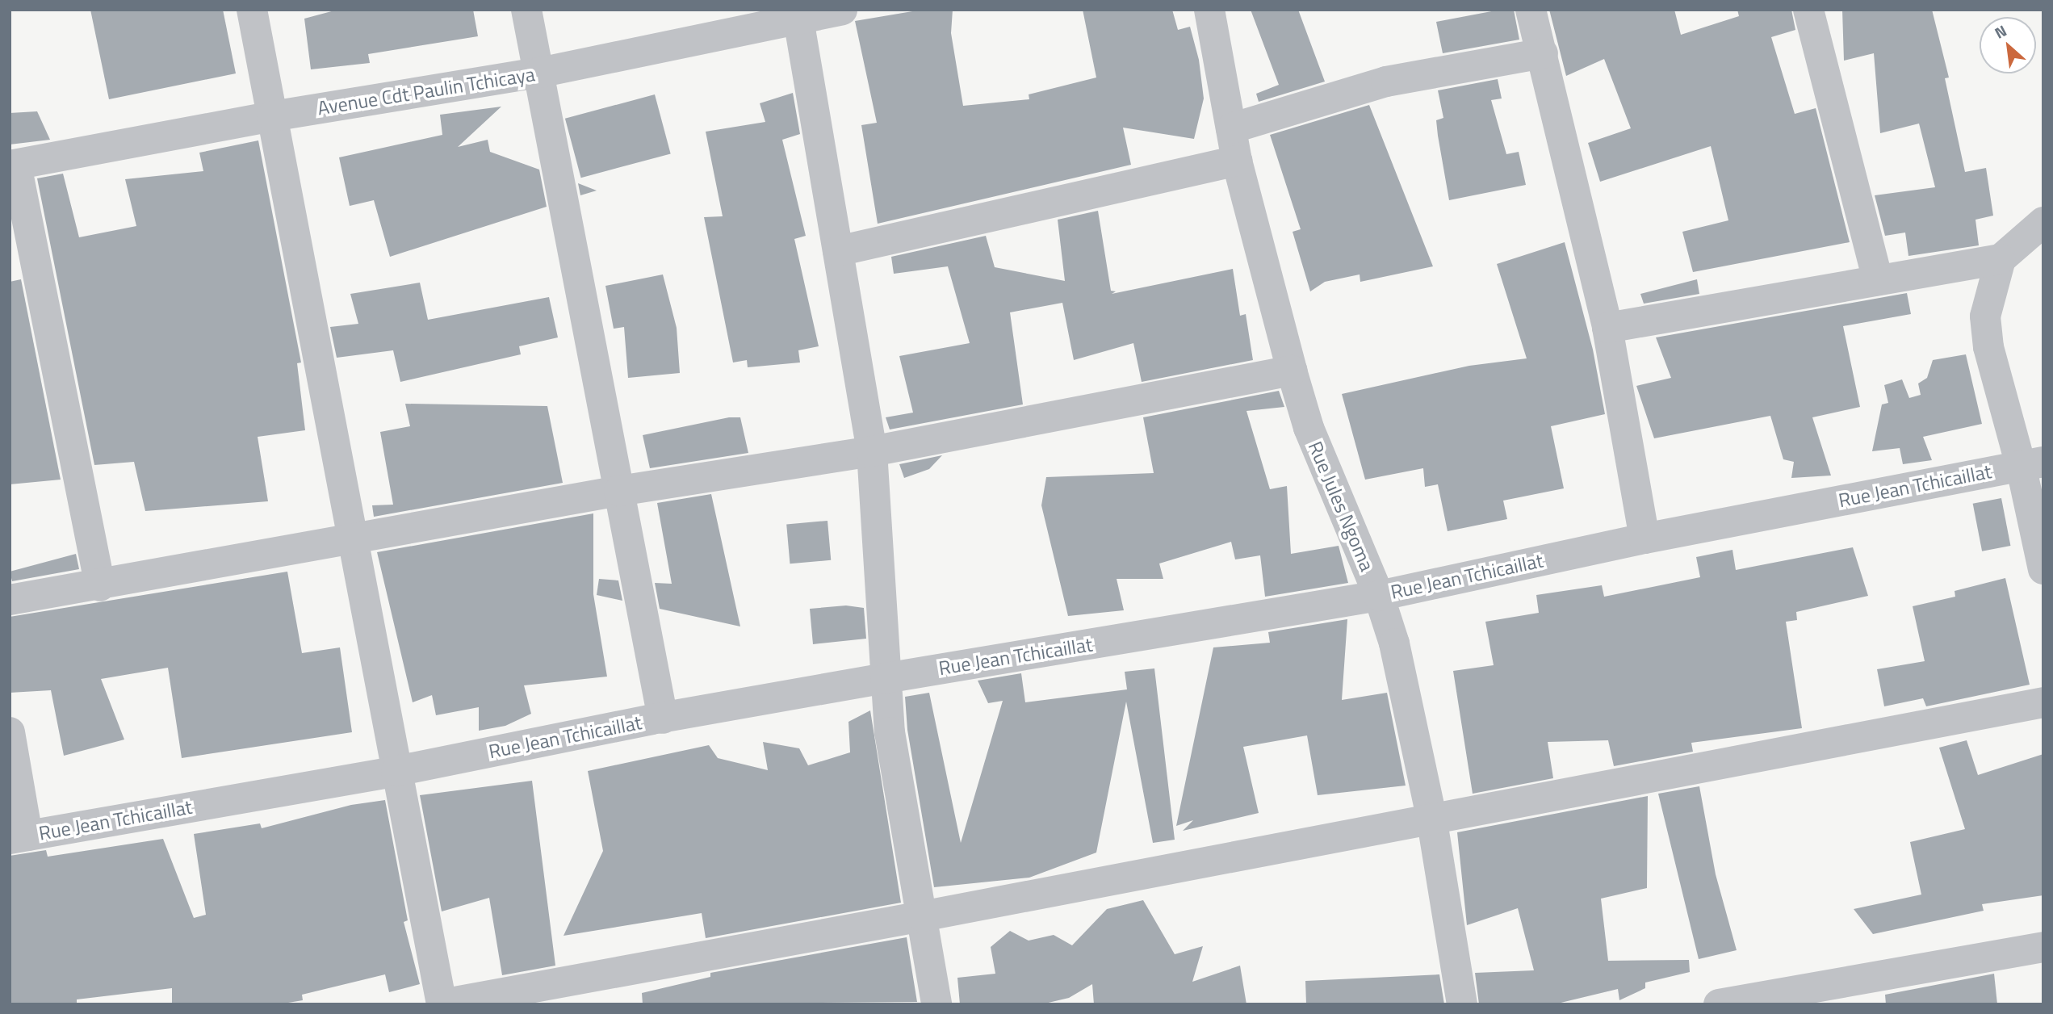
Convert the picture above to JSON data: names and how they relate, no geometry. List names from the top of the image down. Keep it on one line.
{"streets":{"street":["Avenue Cdt Paulin Tchicaya","Rue Jean Tchicaillat","Rue Jules Ngoma"]},"crossings":[["Rue Jean Tchicaillat","Rue Jules Ngoma"]],"north":"top left"}
